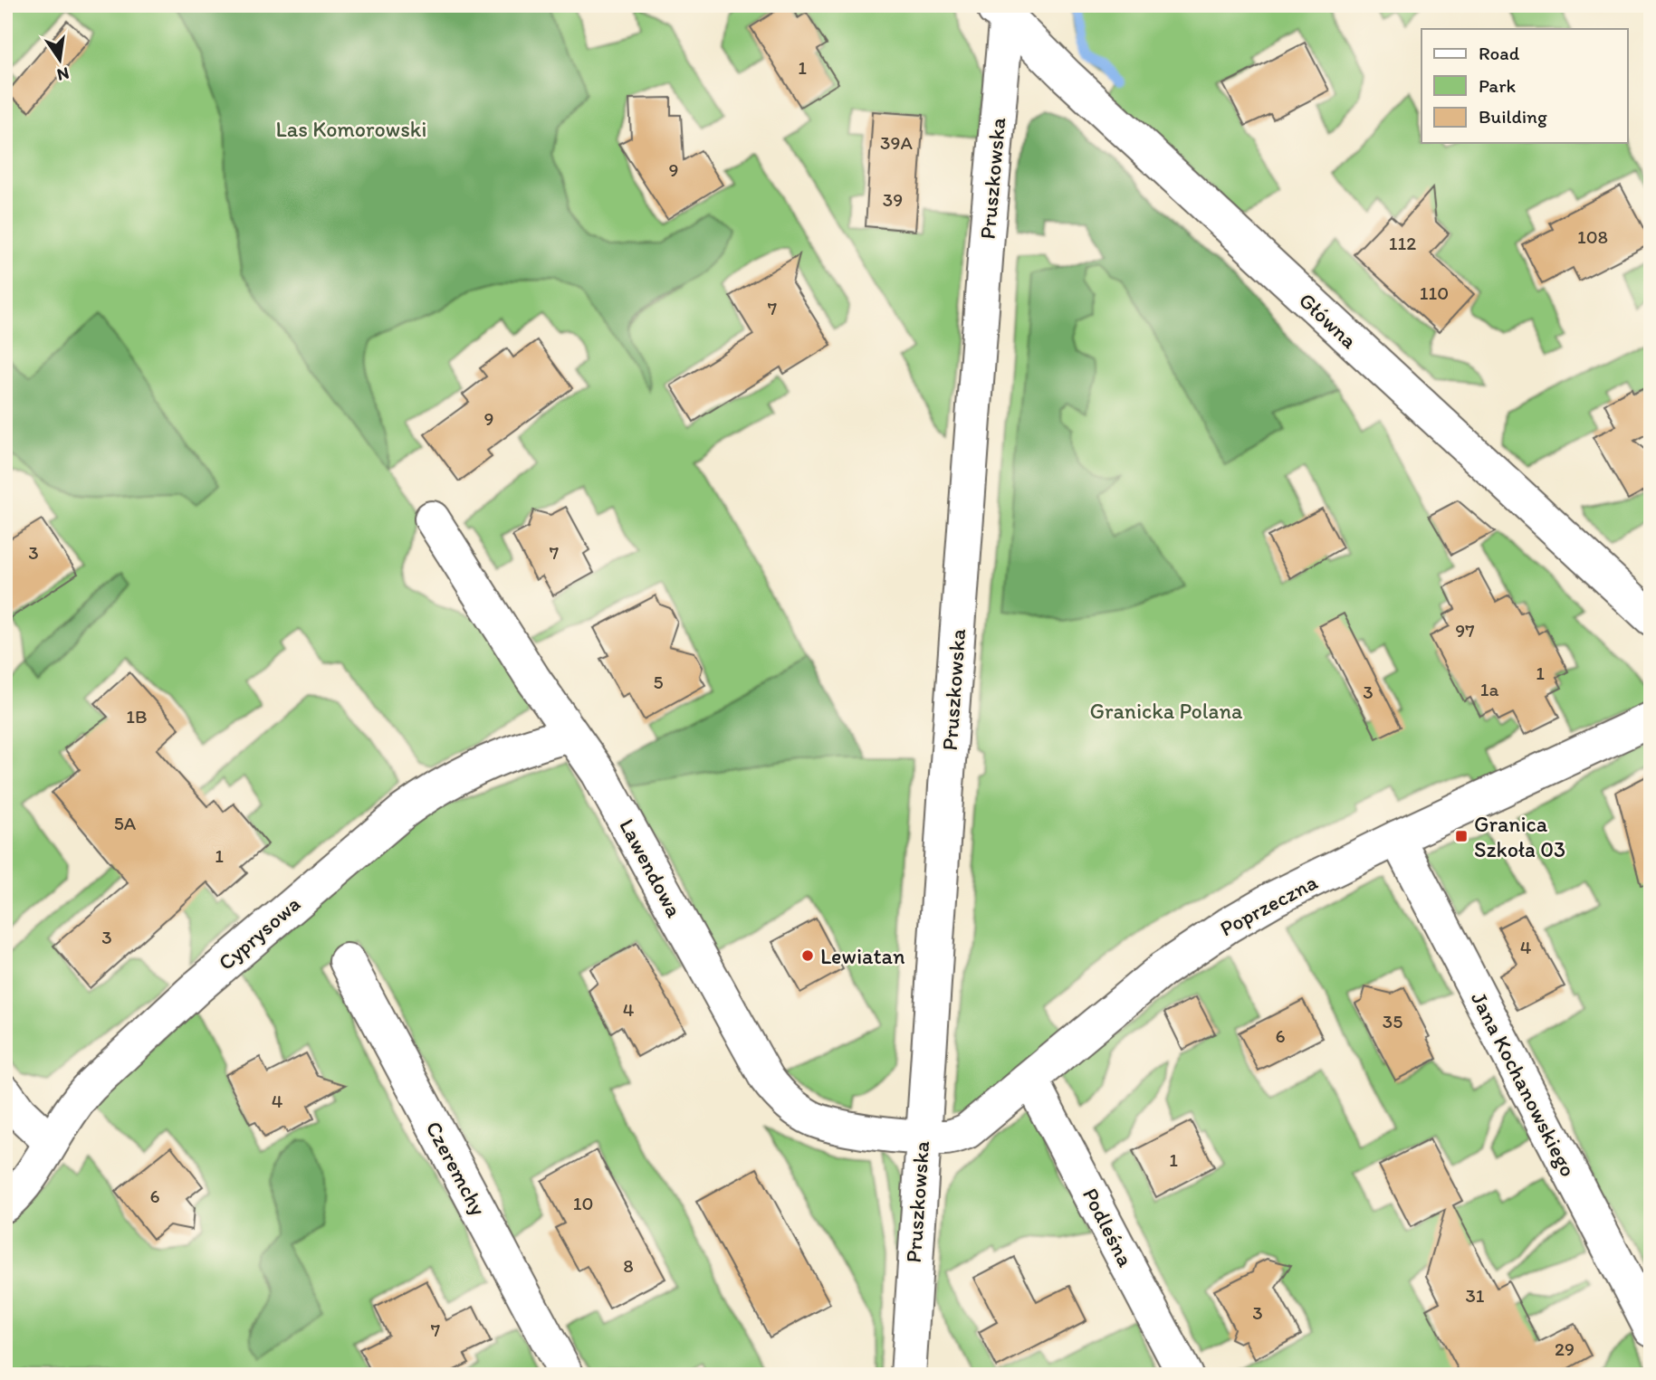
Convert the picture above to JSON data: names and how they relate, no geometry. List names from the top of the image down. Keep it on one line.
{"streets":{"street":["Pruszkowska","Główna","Lawendowa","Poprzeczna","Cyprysowa","Jana Kochanowskiego","Czeremchy","Podleśna"]},"crossings":[["Pruszkowska","Główna"],["Pruszkowska","Lawendowa"],["Pruszkowska","Poprzeczna"],["Lawendowa","Poprzeczna"],["Lawendowa","Cyprysowa"],["Poprzeczna","Jana Kochanowskiego"],["Poprzeczna","Podleśna"]],"parks":["Las Komorowski","Granicka Polana"],"places":{"transit":["Granica Szkoła 03"],"other":["Lewiatan"]},"house_numbers":["1","39A","9","39","108","112","110","7","9","3","7","97","1","5","1a","3","1B","5A","1","3","4","4","35","6","4","1","6","10","8","31","3","7","29"],"legend":["Road","Park","Building"],"north":"bottom"}
